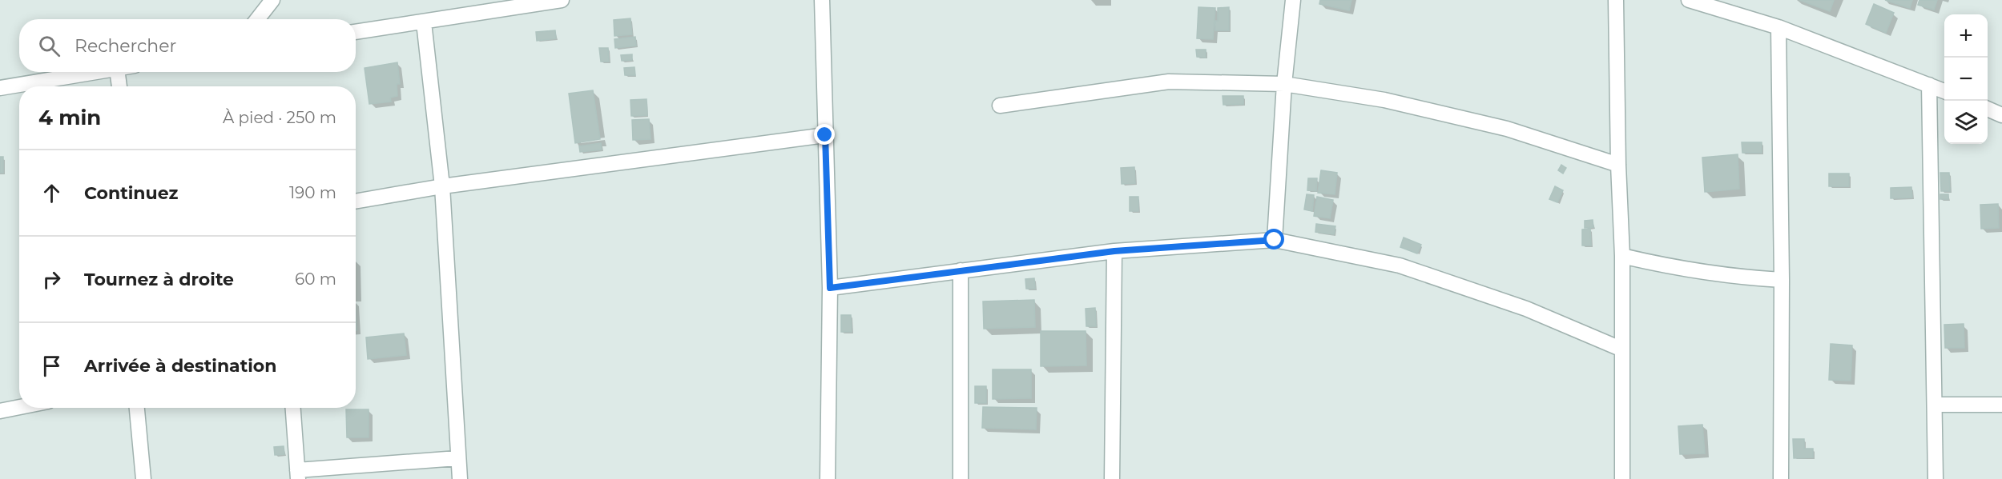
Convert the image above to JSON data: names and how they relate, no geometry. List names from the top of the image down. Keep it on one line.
{"page":{"map_buttons":["+","−"],"search":"Rechercher","heading":["4 min","À pied · 250 m"],"list":[["Continuez","190 m"],["Tournez à droite","60 m"],"Arrivée à destination"]}}
